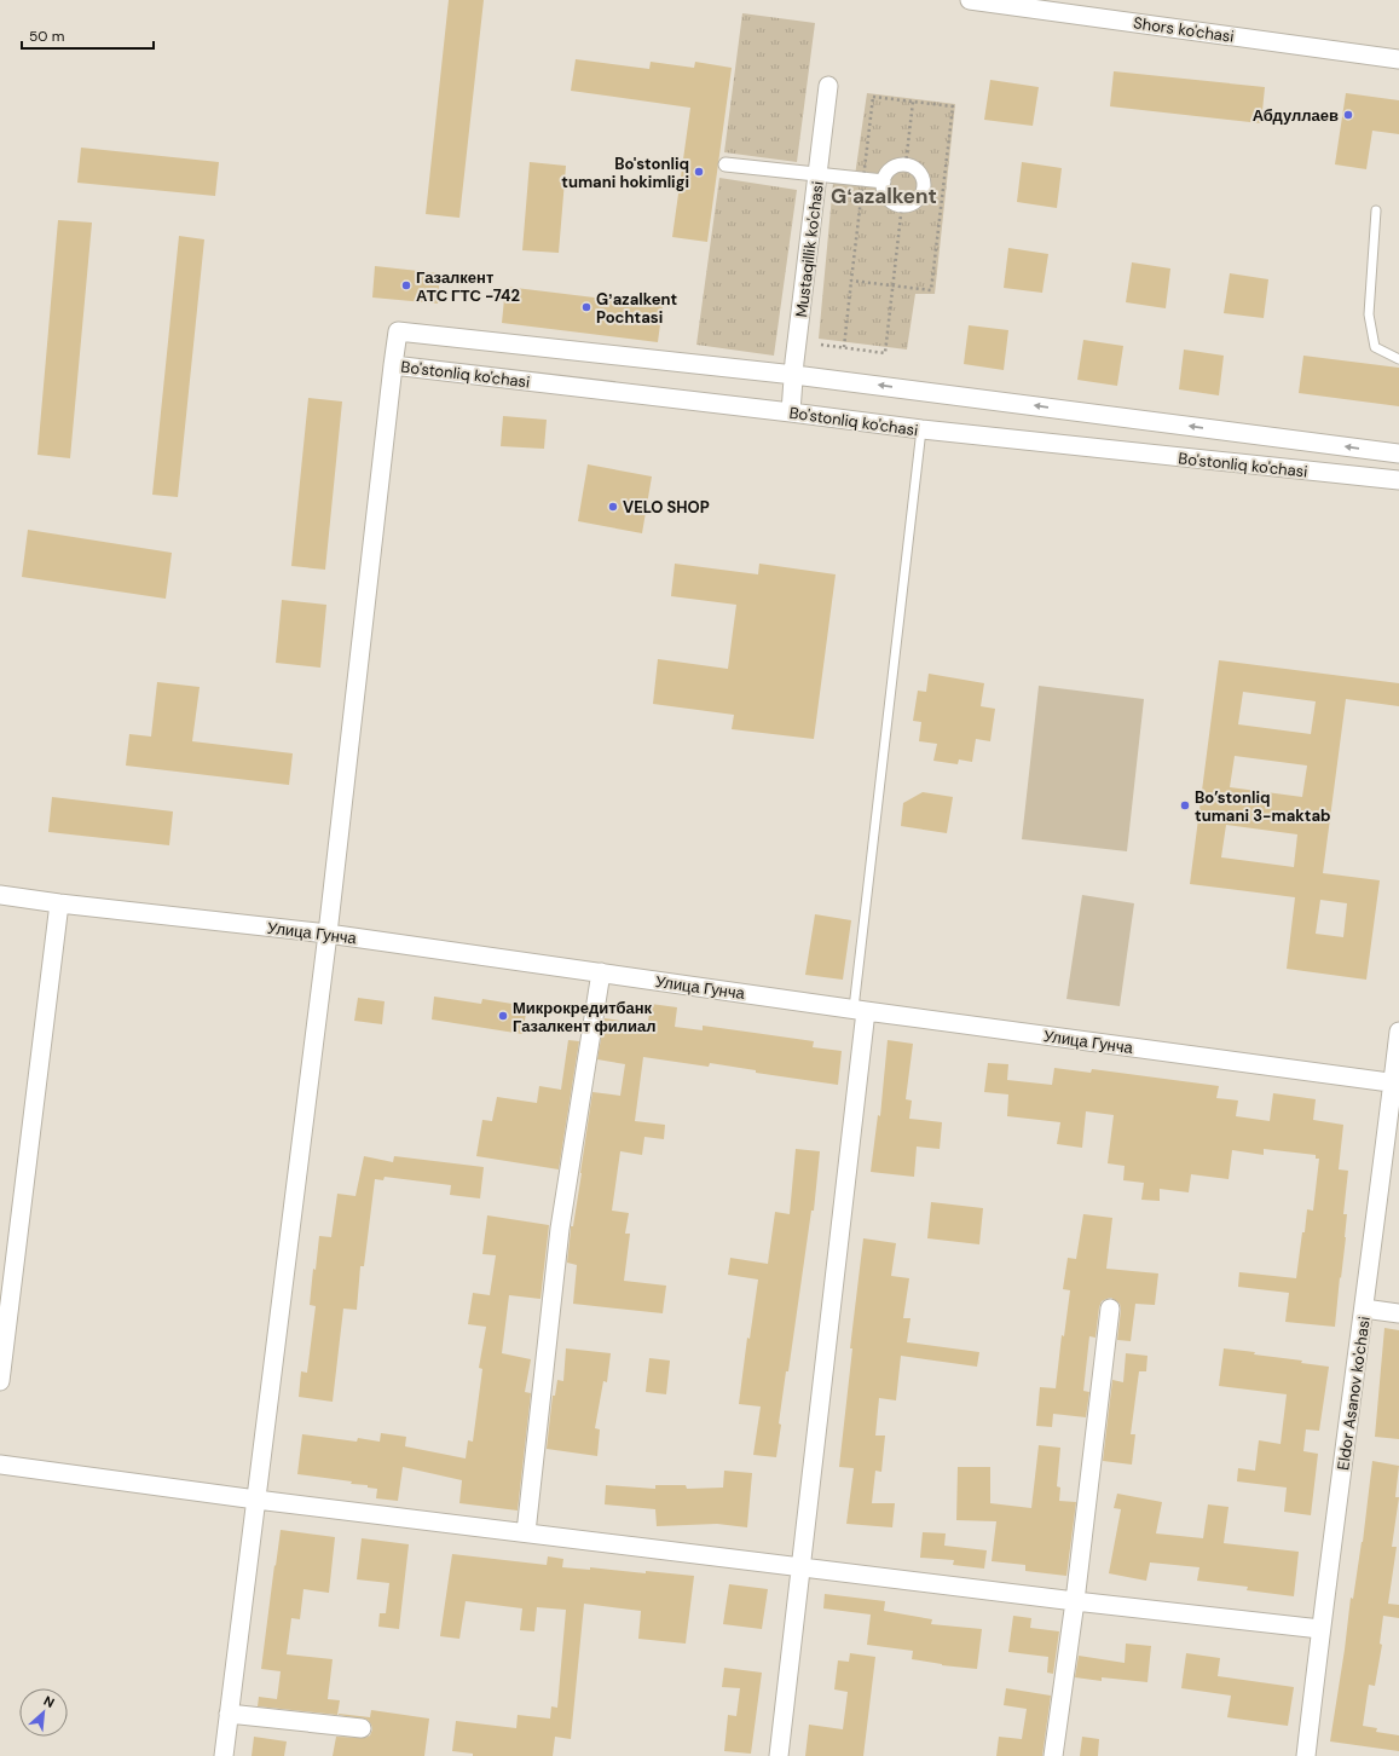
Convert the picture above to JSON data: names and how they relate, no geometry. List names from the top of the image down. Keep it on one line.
{"streets":{"street":["Shors ko'chasi","Mustaqillik ko'chasi","Bo'stonliq ko'chasi","Улица Гунча","Eldor Asanov ko'chasi"]},"crossings":[["Mustaqillik ko'chasi","Bo'stonliq ko'chasi"],["Улица Гунча","Eldor Asanov ko'chasi"]],"districts":["Gʻazalkent"],"places":["Абдуллаев","Bo'stonliq tumani hokimligi","Газалкент АТС ГТС -742","Gʼazalkent Pochtasi","VELO SHOP","Bo’stonliq tumani 3-maktab","Микрокредитбанк Газалкент филиал"],"scale_bar":"50 m","north":"top right"}
